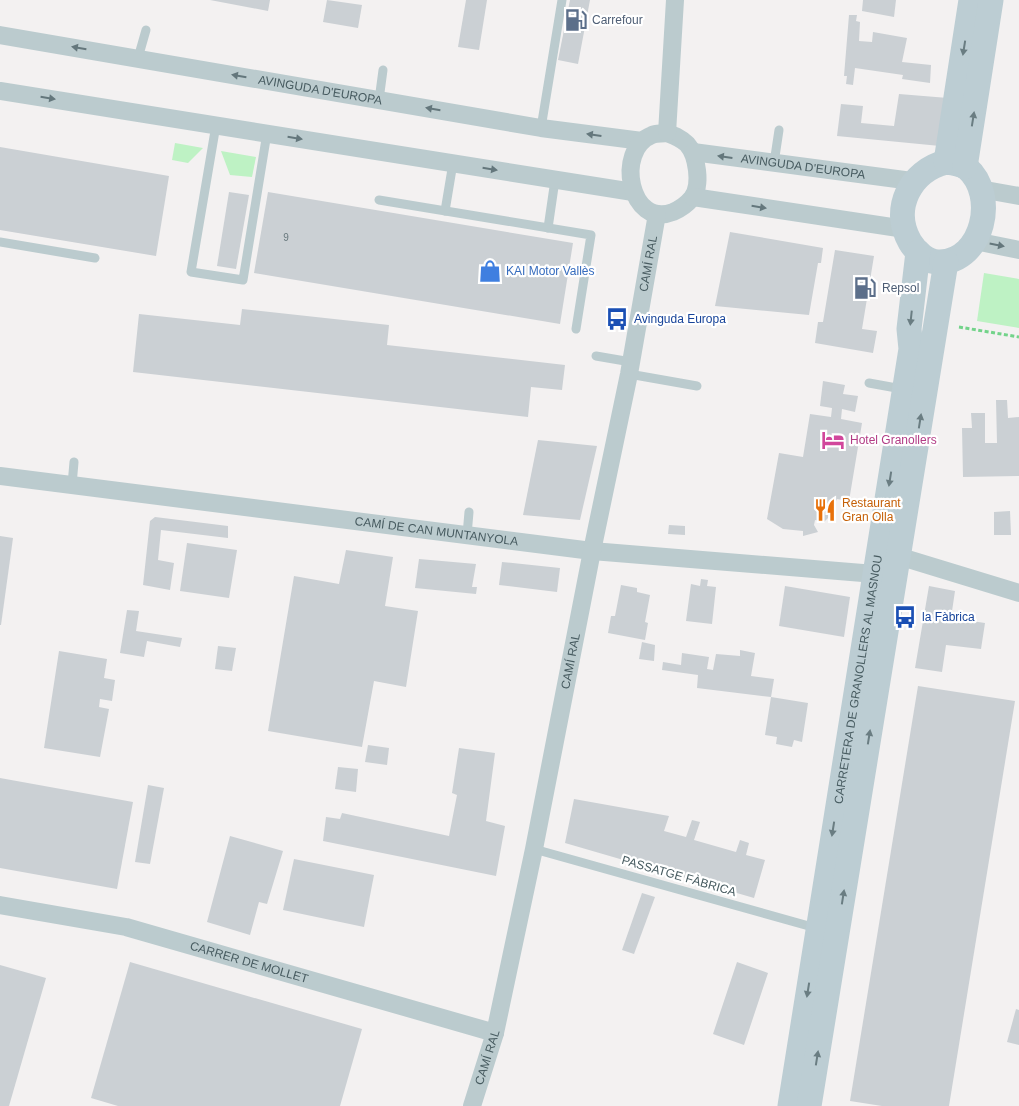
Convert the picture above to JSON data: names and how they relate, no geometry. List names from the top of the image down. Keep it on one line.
{"streets":{"main road":["CARRETERA DE GRANOLLERS AL MASNOU"],"street":["AVINGUDA D'EUROPA","CAMÍ RAL","CAMÍ DE CAN MUNTANYOLA","CARRER DE MOLLET"],"lane":["PASSATGE FÀBRICA"]},"crossings":[["AVINGUDA D'EUROPA","CAMÍ RAL"],["AVINGUDA D'EUROPA","CARRETERA DE GRANOLLERS AL MASNOU"],["CAMÍ RAL","CAMÍ DE CAN MUNTANYOLA"],["CAMÍ RAL","PASSATGE FÀBRICA"],["CAMÍ RAL","CARRER DE MOLLET"],["CAMÍ DE CAN MUNTANYOLA","CARRETERA DE GRANOLLERS AL MASNOU"],["CARRETERA DE GRANOLLERS AL MASNOU","PASSATGE FÀBRICA"]],"places":{"fuel station":["Carrefour","Repsol"],"shop":["KAI Motor Vallès"],"bus stop":["Avinguda Europa","la Fàbrica"],"hotel":["Hotel Granollers"],"restaurant":["Restaurant Gran Olla"]},"house_numbers":["9"]}
